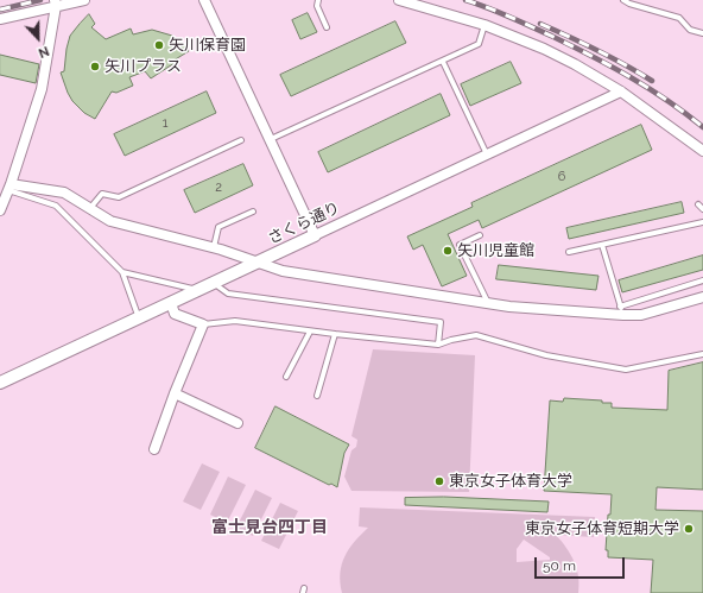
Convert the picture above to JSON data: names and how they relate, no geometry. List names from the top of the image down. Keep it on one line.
{"streets":{"street":["さくら通り"]},"districts":["富士見台四丁目"],"places":["矢川保育園","矢川プラス","矢川児童館","東京女子体育大学","東京女子体育短期大学"],"house_numbers":["1","6","2"],"scale_bar":"50 m","north":"bottom"}
